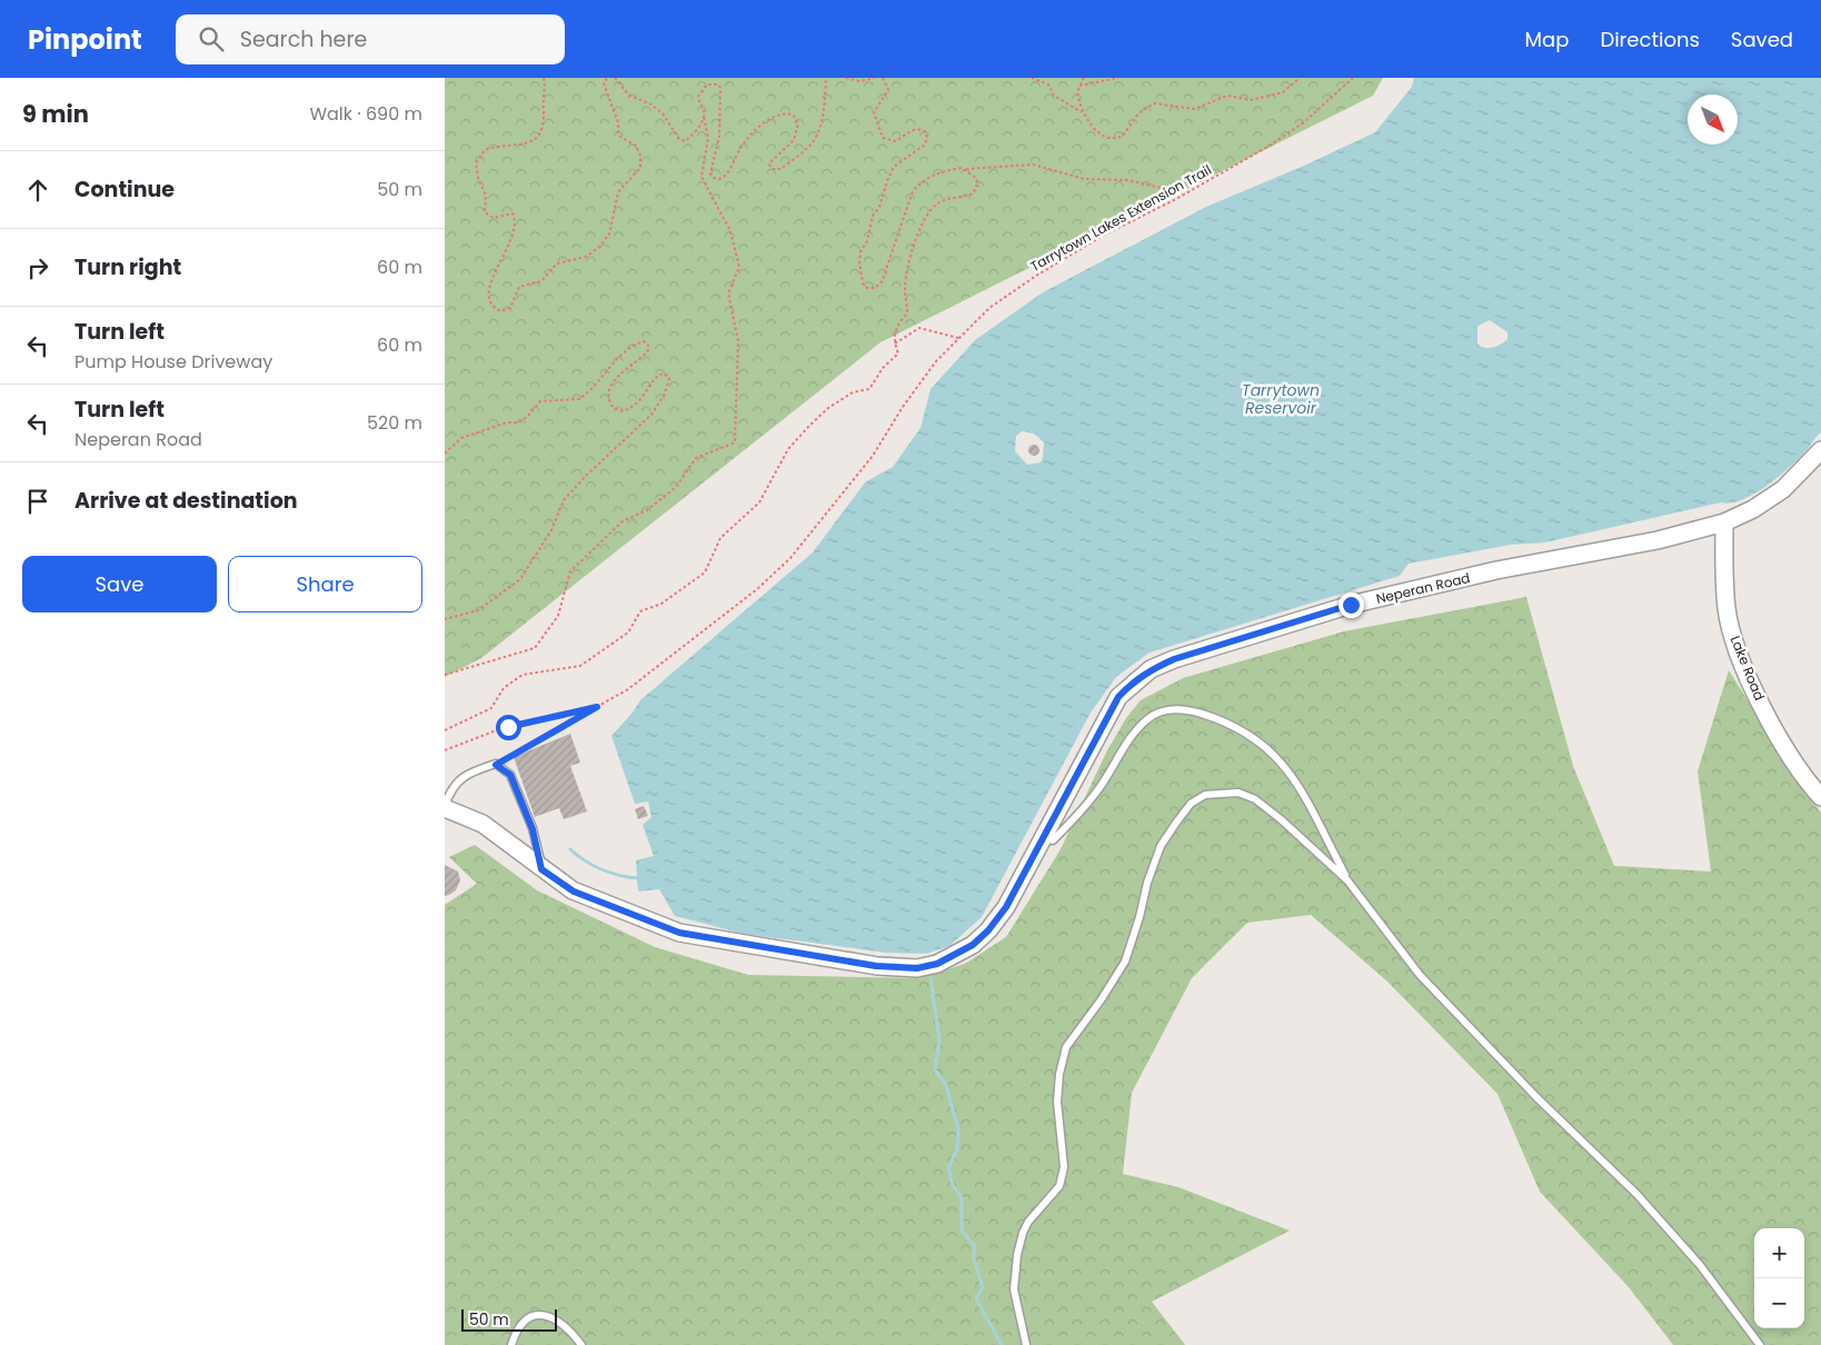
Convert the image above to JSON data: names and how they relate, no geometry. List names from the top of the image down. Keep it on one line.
{"streets":{"street":["Neperan Road","Lake Road"],"path":["Tarrytown Lakes Extension Trail"]},"crossings":[["Neperan Road","Lake Road"]],"water":["Tarrytown Reservoir"],"scale_bar":"50 m","north":"bottom right","page":{"header":"Pinpoint","search":"Search here","nav":["Map","Directions","Saved"],"heading":["9 min","Walk · 690 m"],"list":[["Continue","50 m"],["Turn right","60 m"],["Turn left","Pump House Driveway","60 m"],["Turn left","Neperan Road","520 m"],"Arrive at destination"],"buttons":["Save","Share"],"map_buttons":["+","−"],"scale":"50 m"}}
